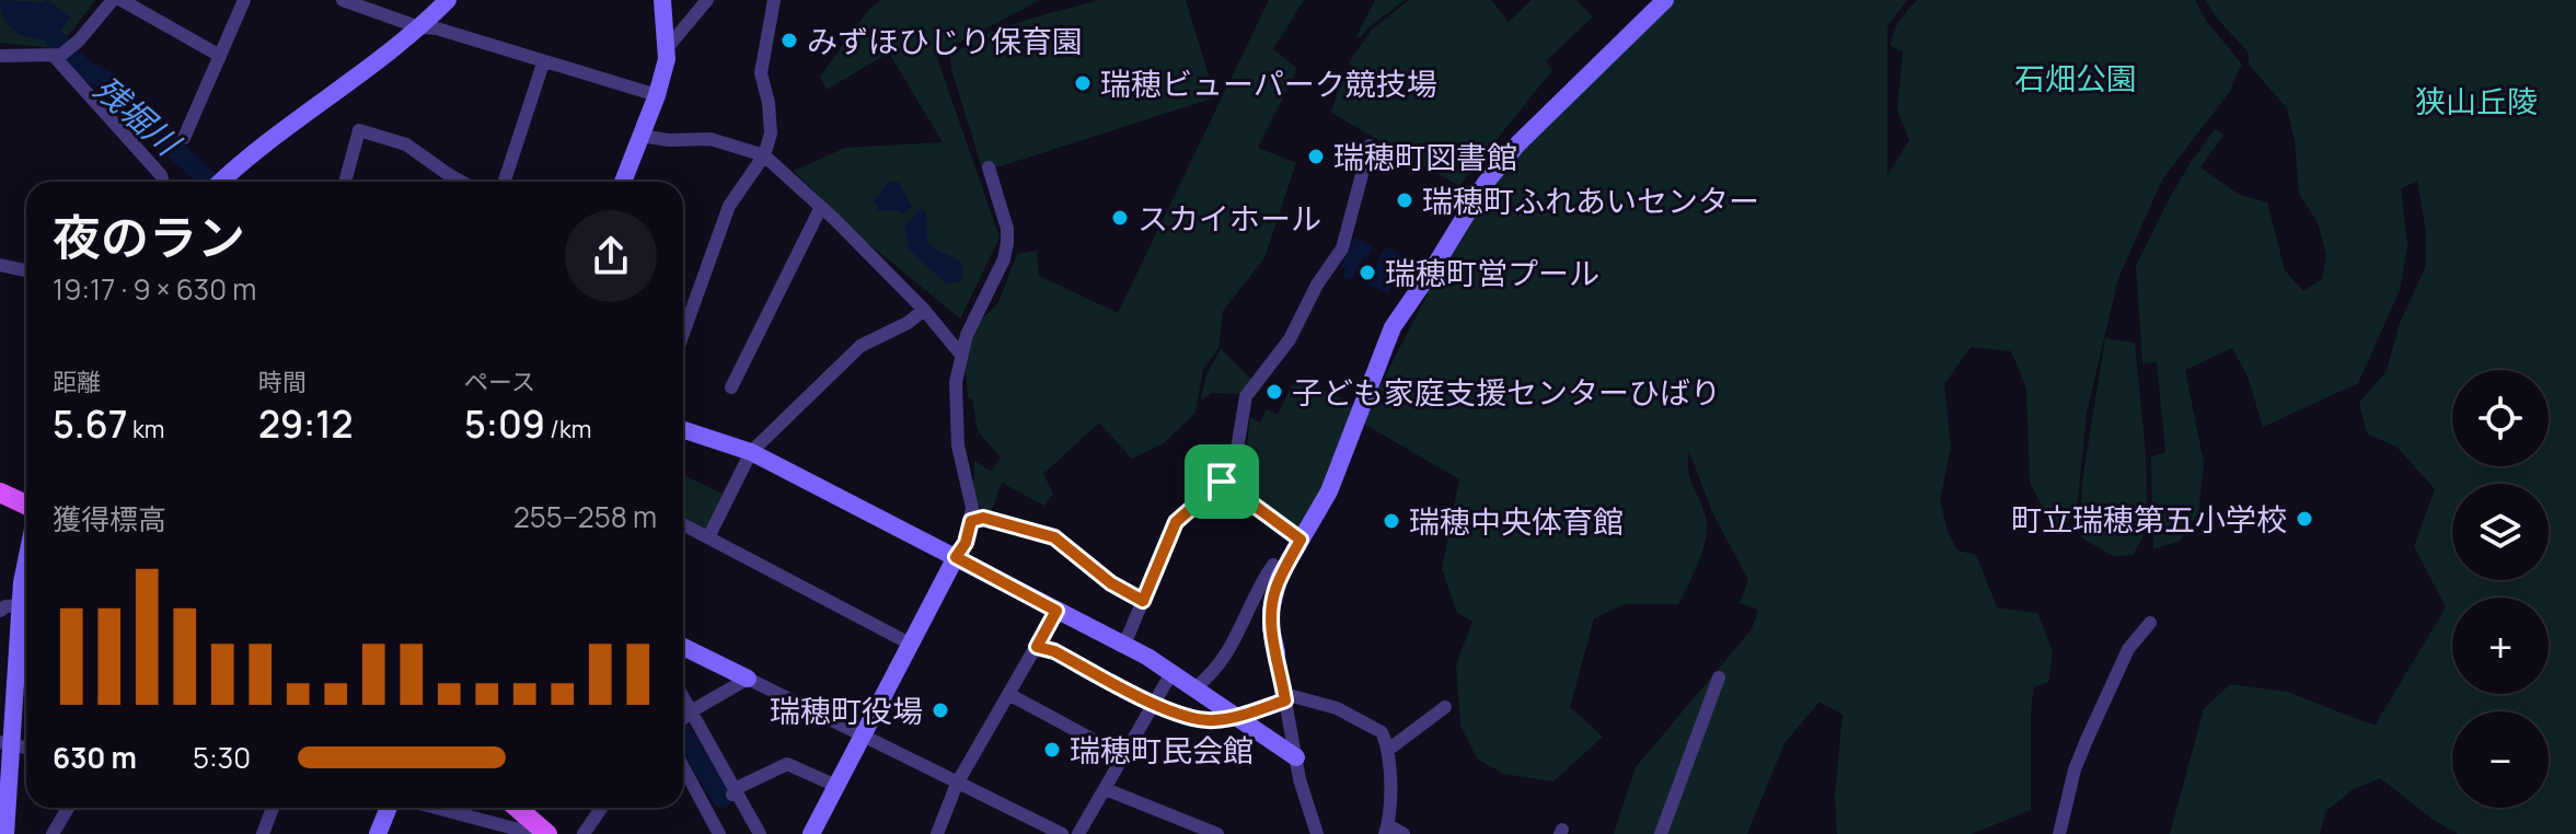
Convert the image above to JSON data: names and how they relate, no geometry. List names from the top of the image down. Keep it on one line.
{"water":["残堀川"],"parks":["石畑公園","狭山丘陵"],"places":["みずほひじり保育園","瑞穂ビューパーク競技場","瑞穂町図書館","瑞穂町ふれあいセンター","スカイホール","瑞穂町営プール","子ども家庭支援センターひばり","町立瑞穂第五小学校","瑞穂中央体育館","瑞穂町役場","瑞穂町民会館"],"page":{"heading":["夜のラン","19:17 · 9 × 630 m"],"stats":[["距離","5.67 km"],["時間","29:12"],["ペース","5:09 /km"]],"map_buttons":["+","−"],"chart":["獲得標高","255–258 m"],"list":[{"name":"630 m","note":"5:30"}]}}
